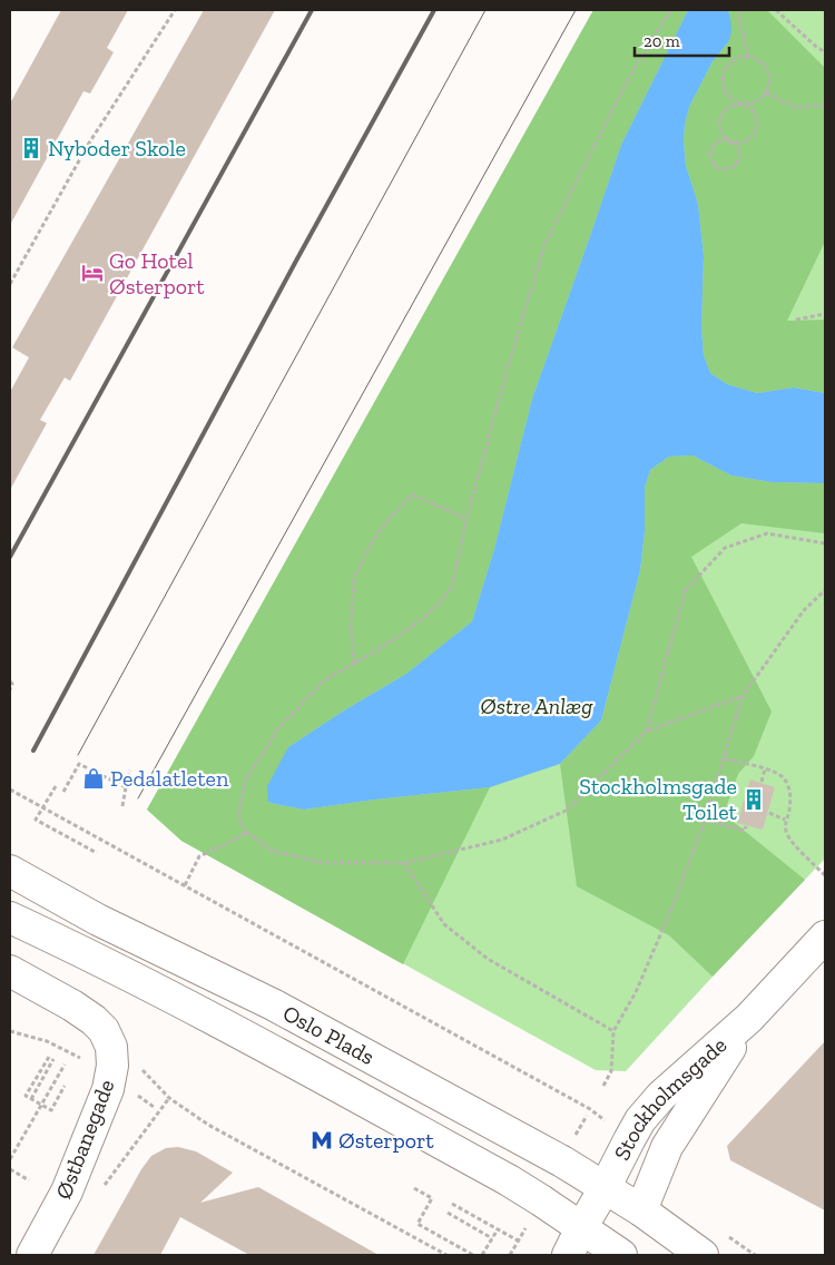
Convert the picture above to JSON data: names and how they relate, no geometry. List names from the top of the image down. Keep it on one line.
{"streets":{"street":["Oslo Plads","Stockholmsgade","Østbanegade"]},"crossings":[["Oslo Plads","Stockholmsgade"]],"parks":["Østre Anlæg"],"places":{"building":["Nyboder Skole","Stockholmsgade Toilet"],"hotel":["Go Hotel Østerport"],"shop":["Pedalatleten"],"metro station":["Østerport"]},"scale_bar":"20 m"}
